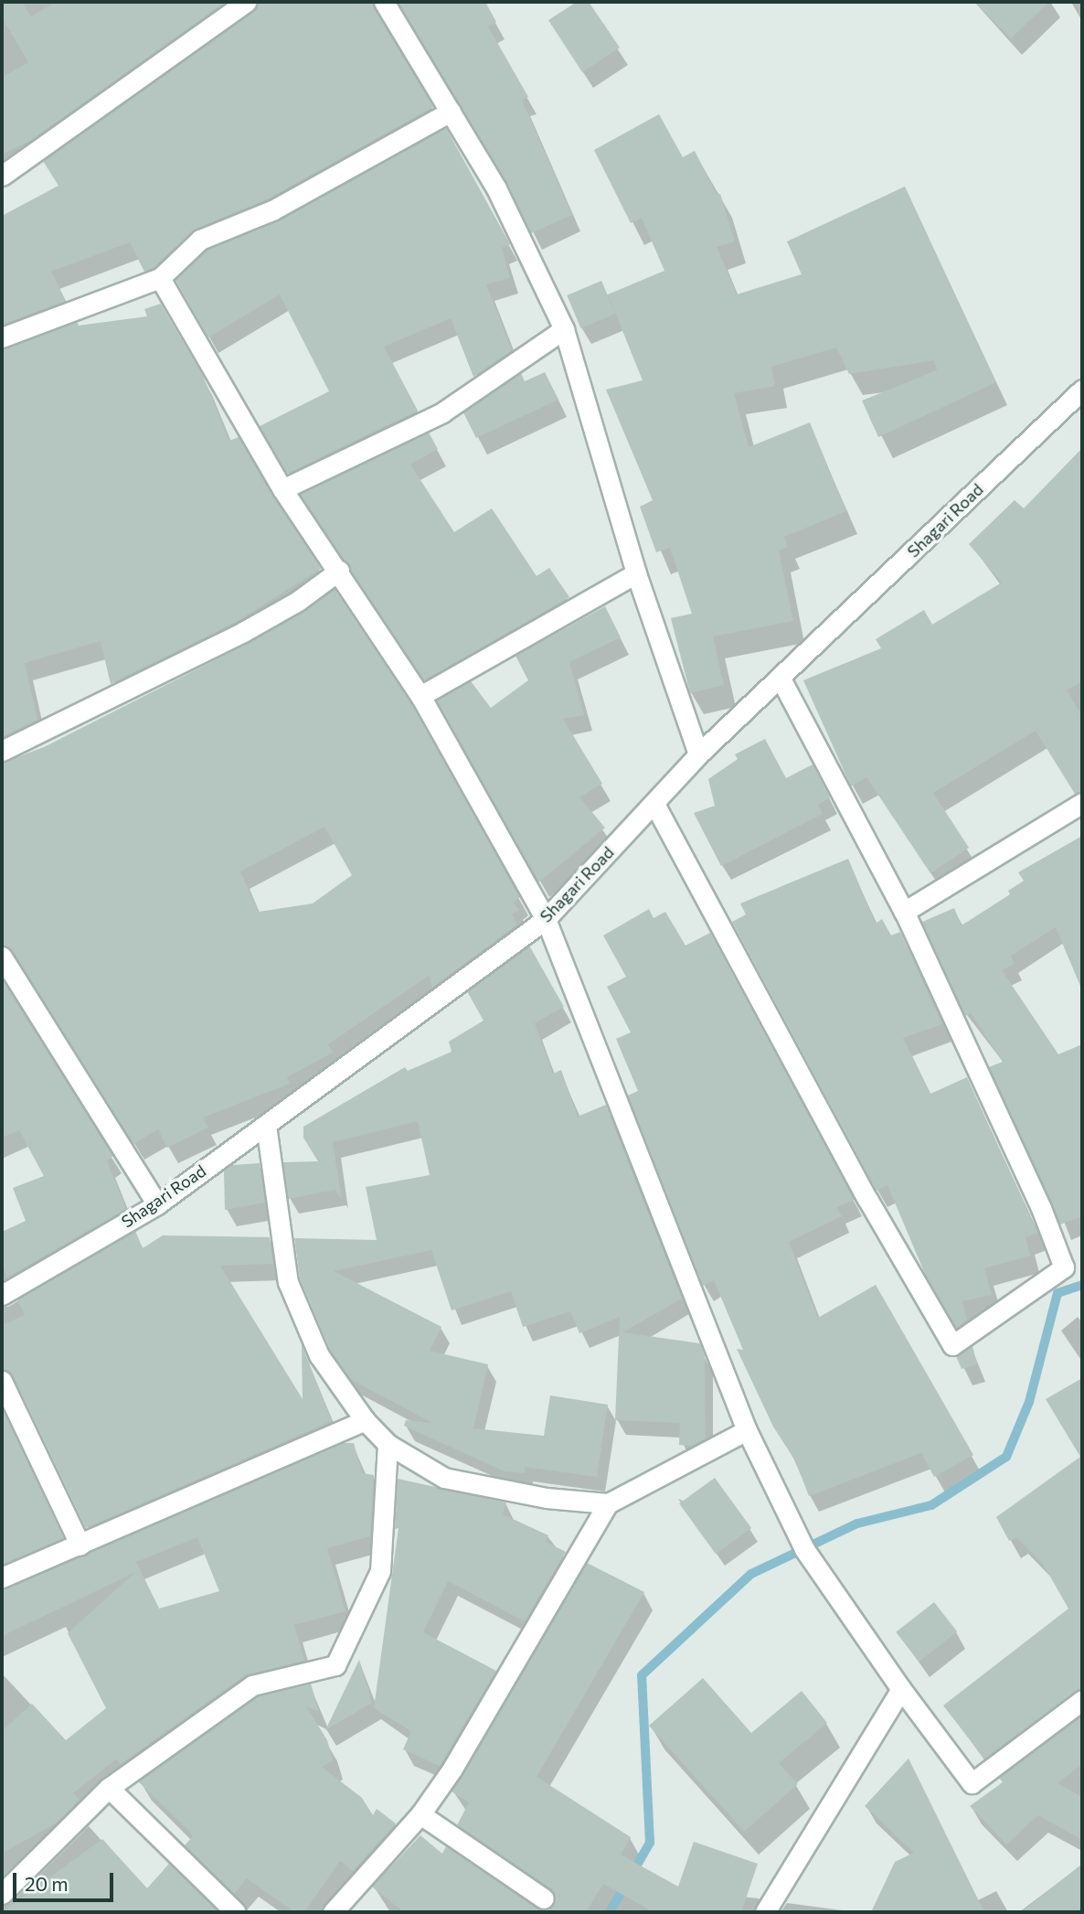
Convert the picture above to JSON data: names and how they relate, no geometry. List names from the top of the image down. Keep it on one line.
{"streets":{"street":["Shagari Road"]},"scale_bar":"20 m"}
